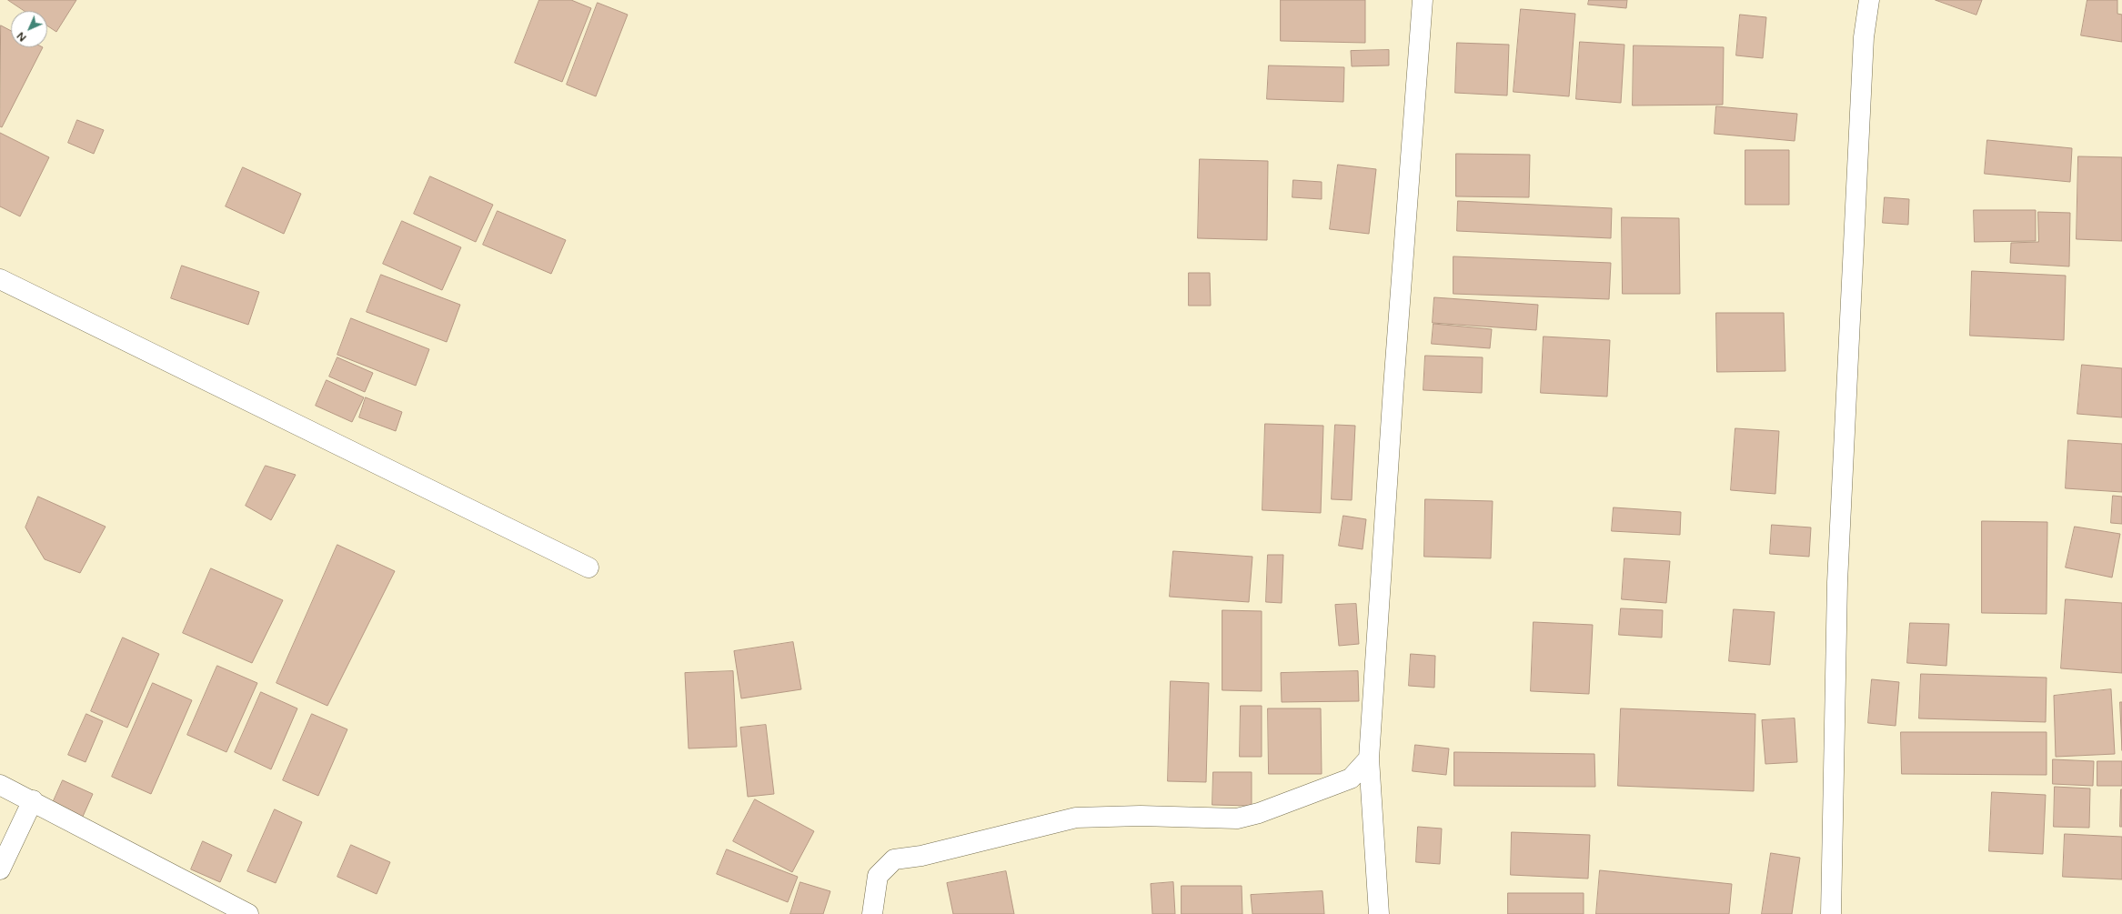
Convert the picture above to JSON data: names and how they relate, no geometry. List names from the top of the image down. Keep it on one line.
{"north":"bottom left"}
